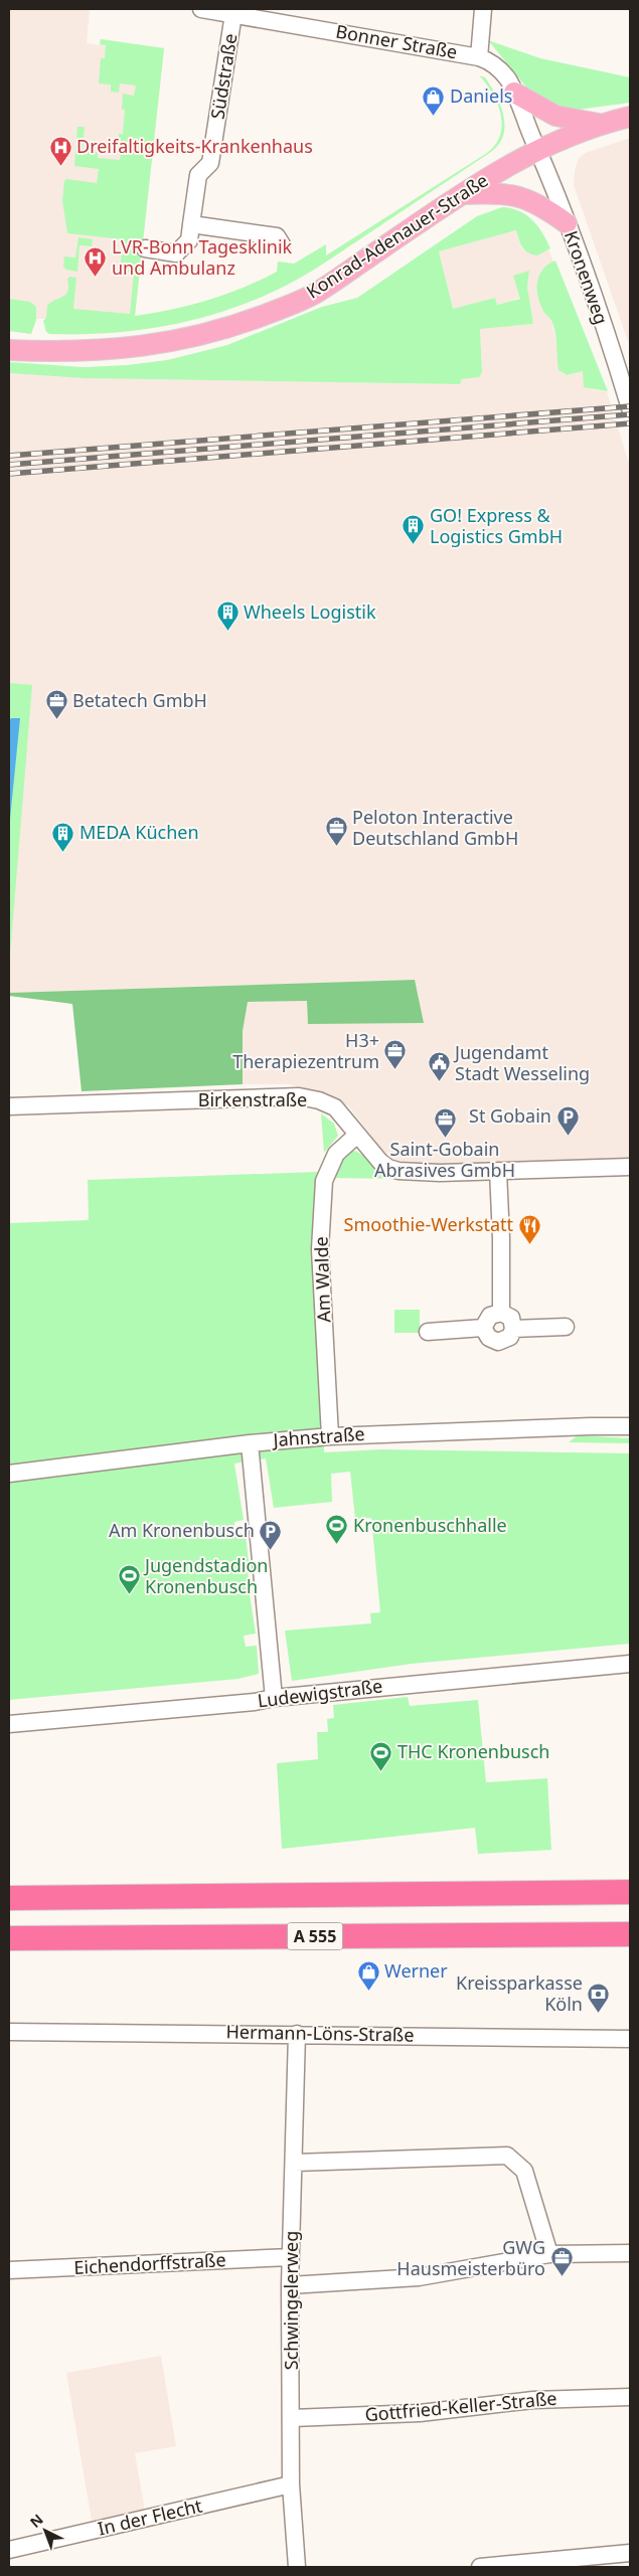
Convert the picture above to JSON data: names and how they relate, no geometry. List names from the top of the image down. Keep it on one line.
{"streets":{"highway":["A 555"],"main road":["Konrad-Adenauer-Straße"],"street":["Bonner Straße","Südstraße","Kronenweg","Birkenstraße","Am Walde","Jahnstraße","Ludewigstraße","Hermann-Löns-Straße","Eichendorffstraße","Schwingelerweg","Gottfried-Keller-Straße","In der Flecht"]},"crossings":[["Bonner Straße","Südstraße"],["Bonner Straße","Konrad-Adenauer-Straße"],["Bonner Straße","Kronenweg"],["Konrad-Adenauer-Straße","Kronenweg"],["Birkenstraße","Am Walde"],["Am Walde","Jahnstraße"],["Hermann-Löns-Straße","Schwingelerweg"],["Eichendorffstraße","Schwingelerweg"],["Schwingelerweg","Gottfried-Keller-Straße"],["Schwingelerweg","In der Flecht"]],"places":{"shop":["Daniels","Werner"],"hospital":["Dreifaltigkeits-Krankenhaus","LVR-Bonn Tagesklinik und Ambulanz"],"building":["GO! Express & Logistics GmbH","Wheels Logistik","MEDA Küchen"],"office":["Betatech GmbH","Peloton Interactive Deutschland GmbH","H3+ Therapiezentrum","Saint-Gobain Abrasives GmbH","GWG Hausmeisterbüro"],"public building":["Jugendamt Stadt Wesseling"],"parking":["St Gobain","Am Kronenbusch"],"restaurant":["Smoothie-Werkstatt"],"sports":["Kronenbuschhalle","Jugendstadion Kronenbusch","THC Kronenbusch"],"bank":["Kreissparkasse Köln"]},"north":"top left"}
